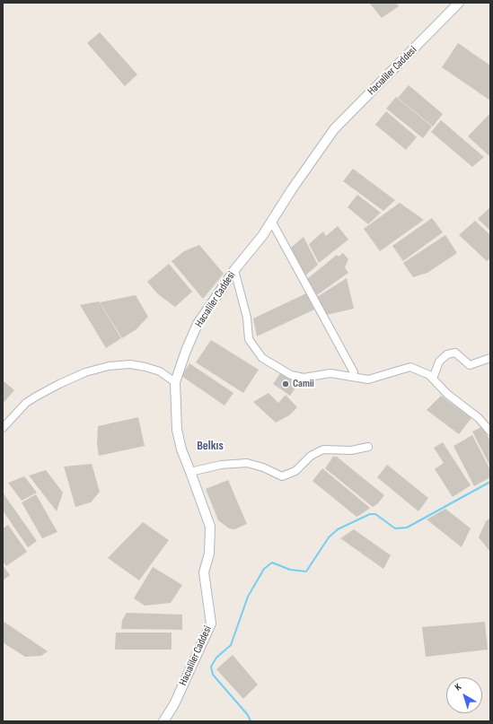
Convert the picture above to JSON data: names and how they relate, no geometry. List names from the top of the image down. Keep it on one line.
{"streets":{"street":["Hacıaliler Caddesi"]},"districts":["Belkıs"],"places":["Camii"],"north":"top left"}
